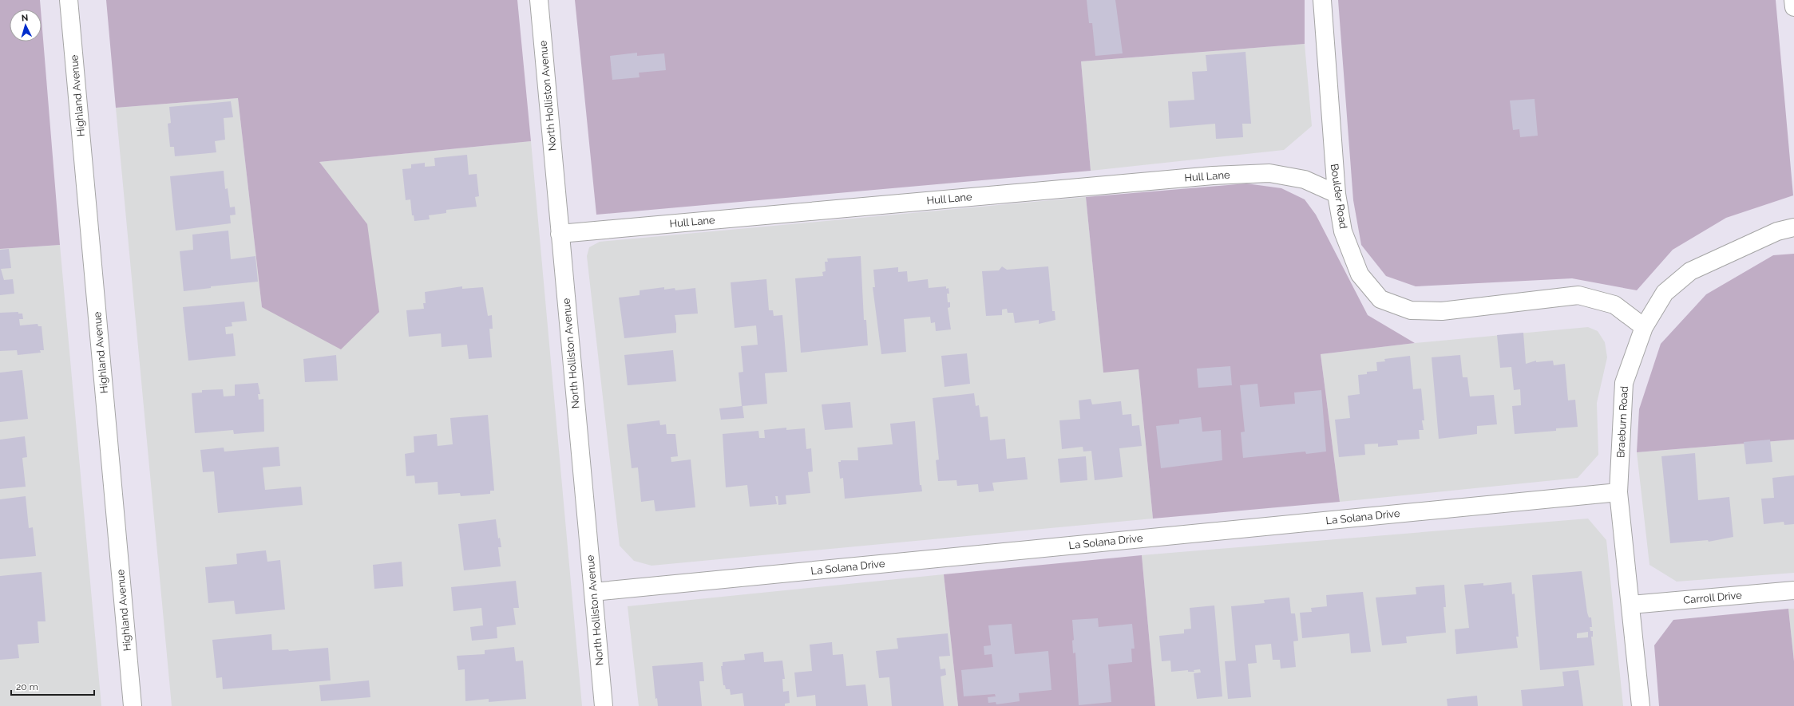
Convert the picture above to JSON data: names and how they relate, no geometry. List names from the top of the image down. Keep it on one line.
{"streets":{"street":["Highland Avenue","North Holliston Avenue","Hull Lane","Boulder Road","Braeburn Road","La Solana Drive","Carroll Drive"]},"crossings":[["North Holliston Avenue","Hull Lane"],["North Holliston Avenue","La Solana Drive"],["Hull Lane","Boulder Road"],["Boulder Road","Braeburn Road"],["Braeburn Road","La Solana Drive"],["Braeburn Road","Carroll Drive"]],"scale_bar":"20 m","north":"top"}
